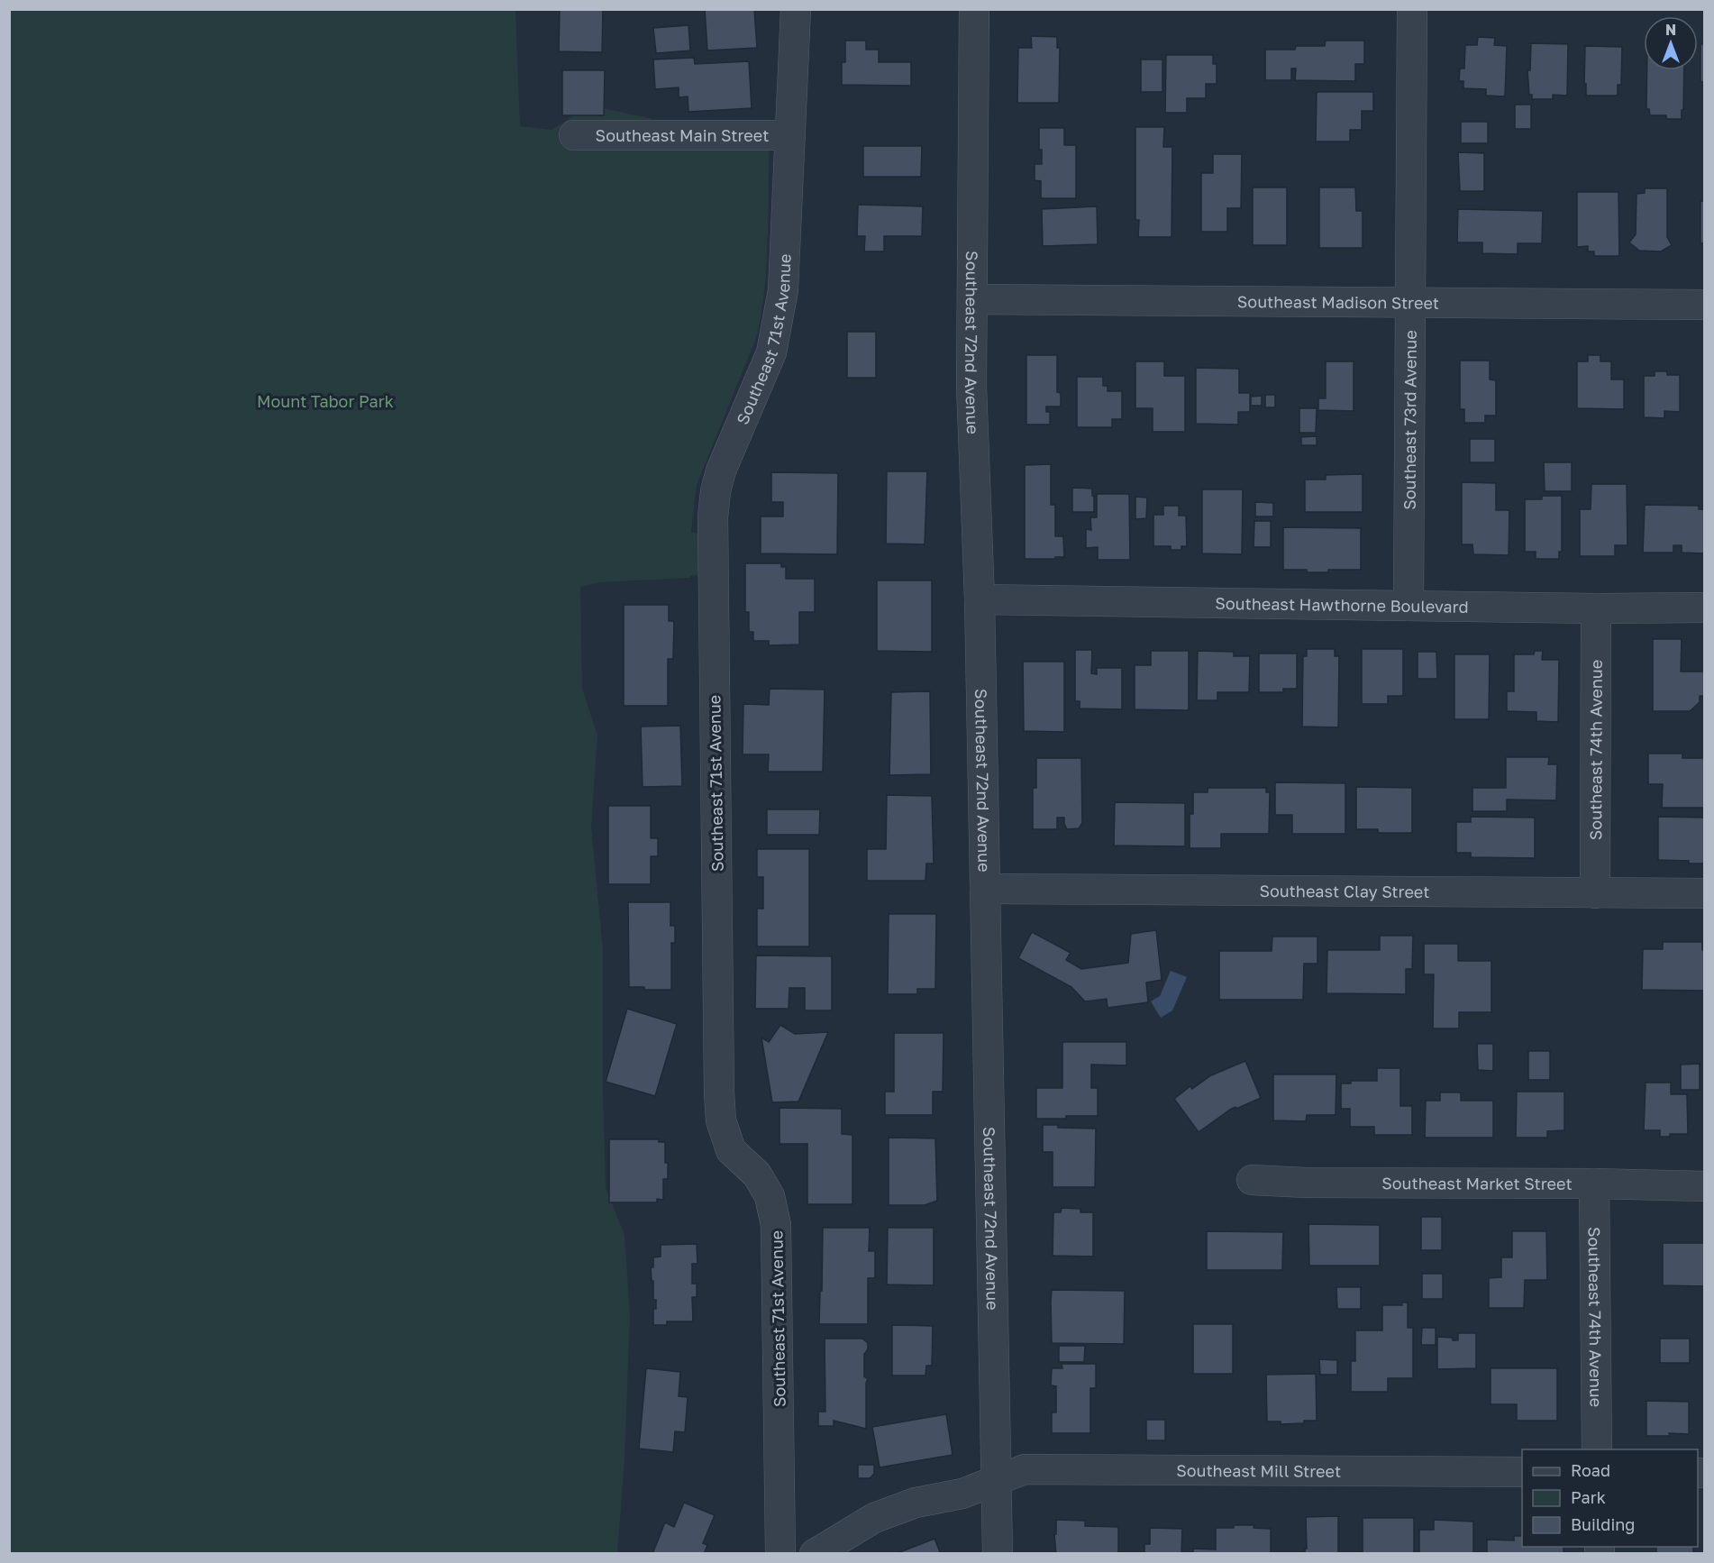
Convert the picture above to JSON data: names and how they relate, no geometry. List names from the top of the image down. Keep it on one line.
{"streets":{"street":["Southeast Main Street","Southeast Madison Street","Southeast 71st Avenue","Southeast 72nd Avenue","Southeast 73rd Avenue","Southeast Hawthorne Boulevard","Southeast 74th Avenue","Southeast Clay Street","Southeast Market Street","Southeast Mill Street"]},"crossings":[["Southeast Main Street","Southeast 71st Avenue"],["Southeast Madison Street","Southeast 72nd Avenue"],["Southeast Madison Street","Southeast 73rd Avenue"],["Southeast 72nd Avenue","Southeast Hawthorne Boulevard"],["Southeast 72nd Avenue","Southeast Clay Street"],["Southeast 72nd Avenue","Southeast Mill Street"],["Southeast 73rd Avenue","Southeast Hawthorne Boulevard"],["Southeast Hawthorne Boulevard","Southeast 74th Avenue"],["Southeast 74th Avenue","Southeast Clay Street"],["Southeast 74th Avenue","Southeast Market Street"]],"parks":["Mount Tabor Park"],"legend":["Road","Park","Building"],"north":"top"}
